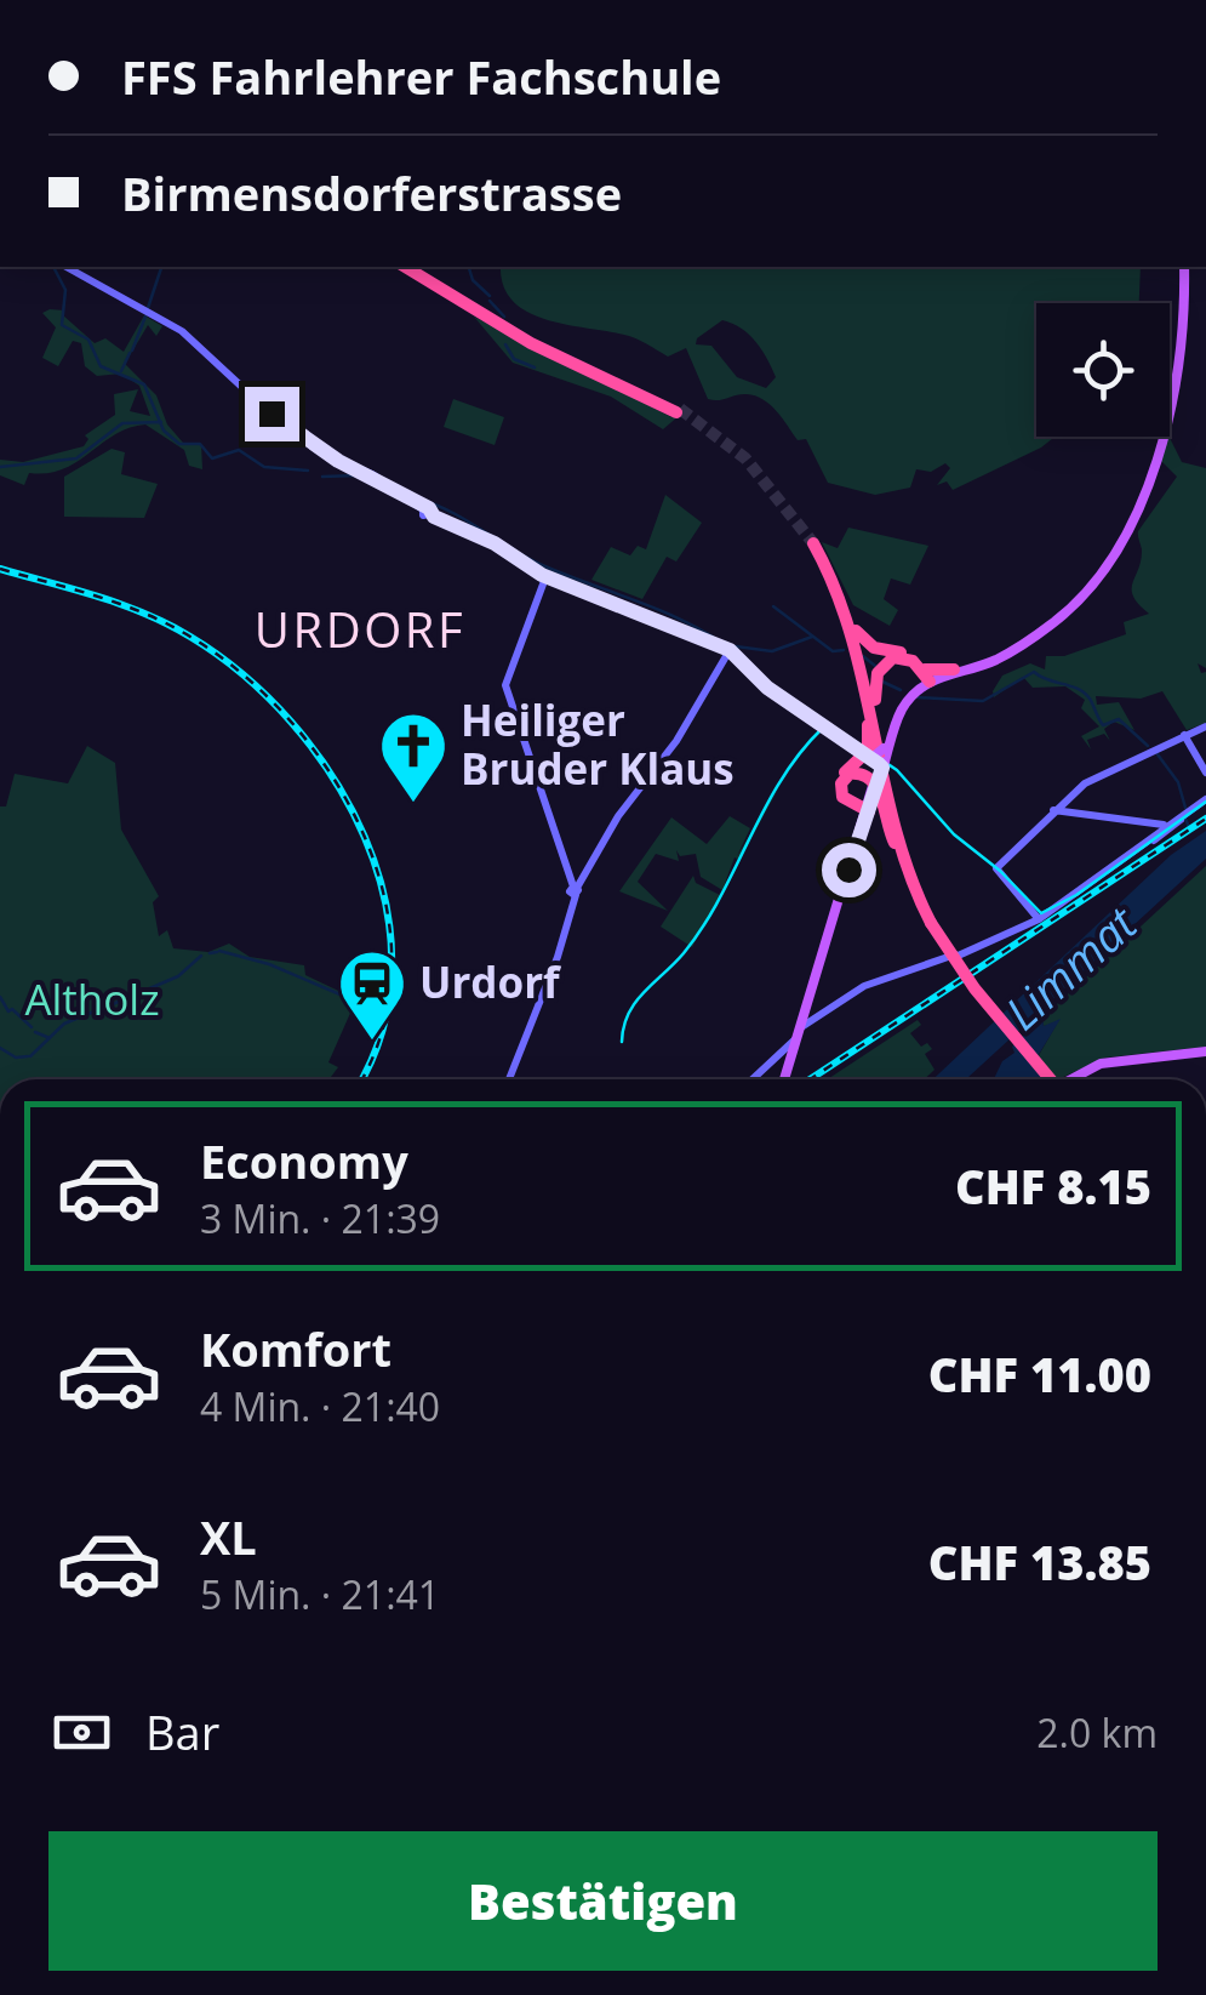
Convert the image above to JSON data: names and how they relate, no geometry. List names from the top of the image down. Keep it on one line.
{"districts":["URDORF"],"water":["Limmat"],"parks":["Altholz"],"places":{"church":["Heiliger Bruder Klaus"],"station":["Urdorf"]},"page":{"banner":["FFS Fahrlehrer Fachschule","Birmensdorferstrasse"],"list":[{"name":"Economy","note":"3 Min. · 21:39","value":"CHF 8.15"},{"name":"Komfort","note":"4 Min. · 21:40","value":"CHF 11.00"},{"name":"XL","note":"5 Min. · 21:41","value":"CHF 13.85"}],"pay":["Bar","2.0 km"],"buttons":"Bestätigen"}}
